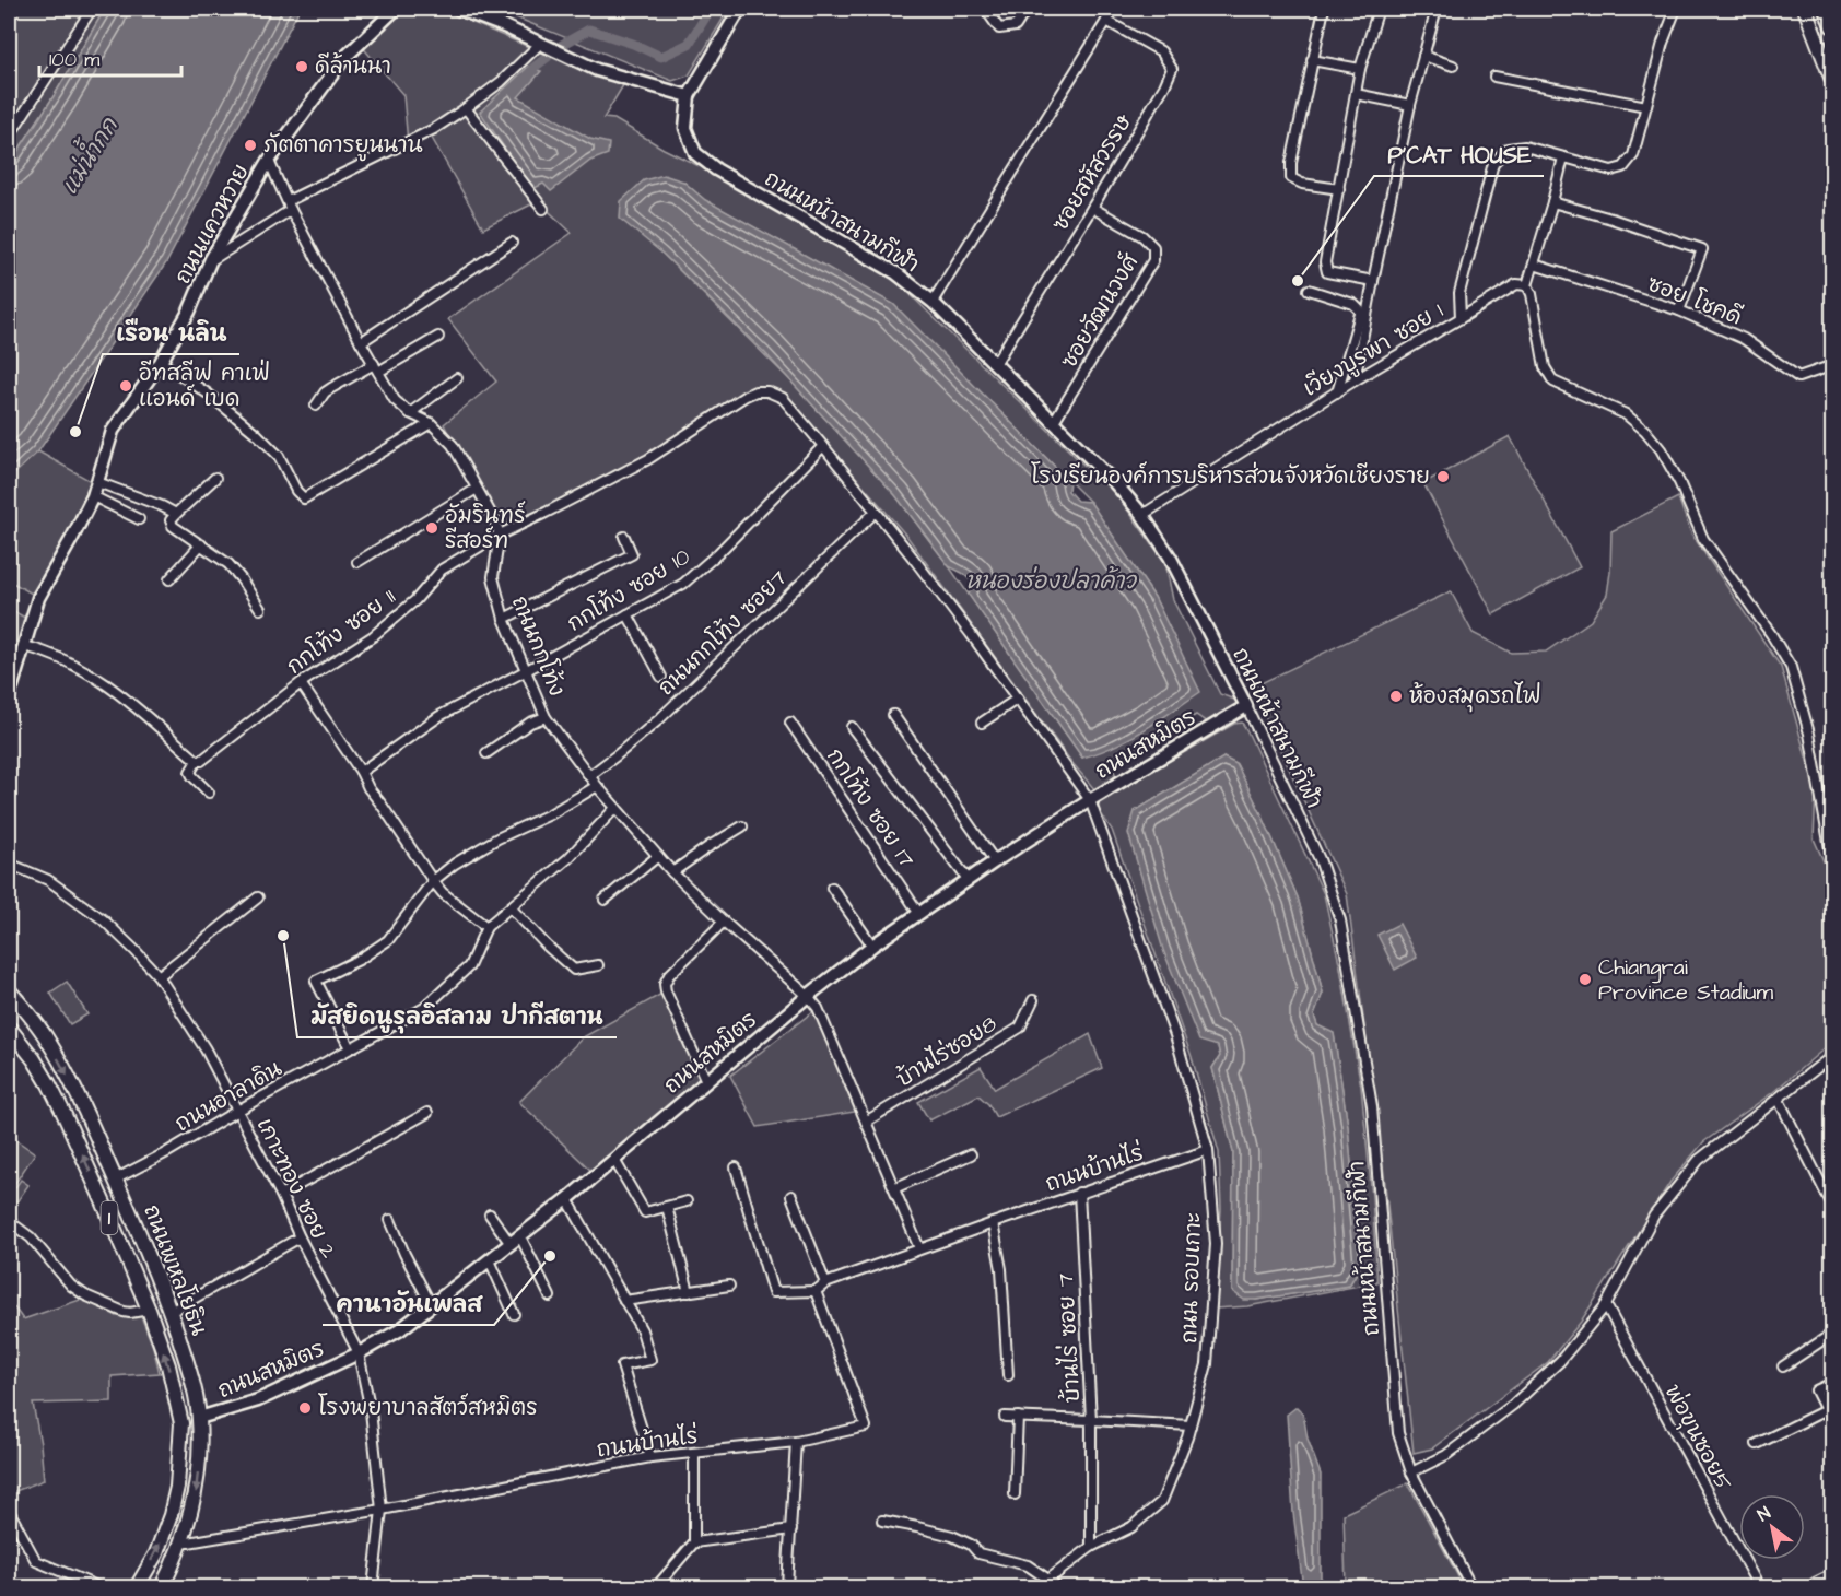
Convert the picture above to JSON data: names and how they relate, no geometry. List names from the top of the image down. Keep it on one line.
{"streets":{"main road":["1","ถนนพหลโยธิน"],"street":["ซอยสหัสวรรษ","ถนนหน้าสนามกีฬา","ถนนแควหวาย","ซอย โชคดี","ซอยวัฒนวงศ์","เวียงบูรพา ซอย 1","กกโท้ง ซอย 10","กกโท้ง ซอย 11","ถนนกกโท้ง ซอย7","ถนนกกโท้ง","ถนนสหมิตร","กกโท้ง ซอย 17","บ้านไร่ซอย8","ถนนอาลาดิน","ถนนบ้านไร่","เกาะทอง ซอย 2","ถนน รอบเกาะ","บ้านไร่ ซอย 7","พ่อขุนซอย5"]},"crossings":[["ซอยสหัสวรรษ","ถนนหน้าสนามกีฬา"],["ซอยสหัสวรรษ","ซอยวัฒนวงศ์"],["ถนนหน้าสนามกีฬา","ซอยวัฒนวงศ์"],["ถนนหน้าสนามกีฬา","เวียงบูรพา ซอย 1"],["ถนนหน้าสนามกีฬา","ถนนสหมิตร"],["กกโท้ง ซอย 10","กกโท้ง ซอย 11"],["กกโท้ง ซอย 10","ถนนกกโท้ง"],["กกโท้ง ซอย 10","ถนน รอบเกาะ"],["กกโท้ง ซอย 11","ถนนกกโท้ง"],["กกโท้ง ซอย 11","ถนน รอบเกาะ"],["ถนนกกโท้ง ซอย7","ถนนกกโท้ง"],["ถนนกกโท้ง ซอย7","ถนน รอบเกาะ"],["ถนนกกโท้ง","ถนนสหมิตร"],["ถนนกกโท้ง","ถนนอาลาดิน"],["ถนนสหมิตร","กกโท้ง ซอย 17"],["ถนนสหมิตร","เกาะทอง ซอย 2"],["ถนนสหมิตร","ถนนพหลโยธิน"],["ถนนสหมิตร","ถนน รอบเกาะ"],["ถนนอาลาดิน","เกาะทอง ซอย 2"],["ถนนอาลาดิน","ถนนพหลโยธิน"],["ถนนบ้านไร่","เกาะทอง ซอย 2"],["ถนนบ้านไร่","ถนนพหลโยธิน"],["ถนนบ้านไร่","ถนน รอบเกาะ"],["ถนนบ้านไร่","บ้านไร่ ซอย 7"],["ถนน รอบเกาะ","บ้านไร่ ซอย 7"]],"water":["แม่น้ำกก","หนองร่องปลาค้าว"],"places":["ดีล้านนา","ภัตตาคารยูนนาน","P'CAT HOUSE","อีทสลีฟ คาเฟ่ แอนด์ เบด","เรือน นลิน","โรงเรียนองค์การบริหารส่วนจังหวัดเชียงราย","อัมรินทร์ รีสอร์ท","ห้องสมุดรถไฟ","มัสยิดนูรุลอิสลาม ปากีสตาน","Chiangrai Province Stadium","คานาอันเพลส","โรงพยาบาลสัตว์สหมิตร"],"scale_bar":"100 m","north":"top left"}
